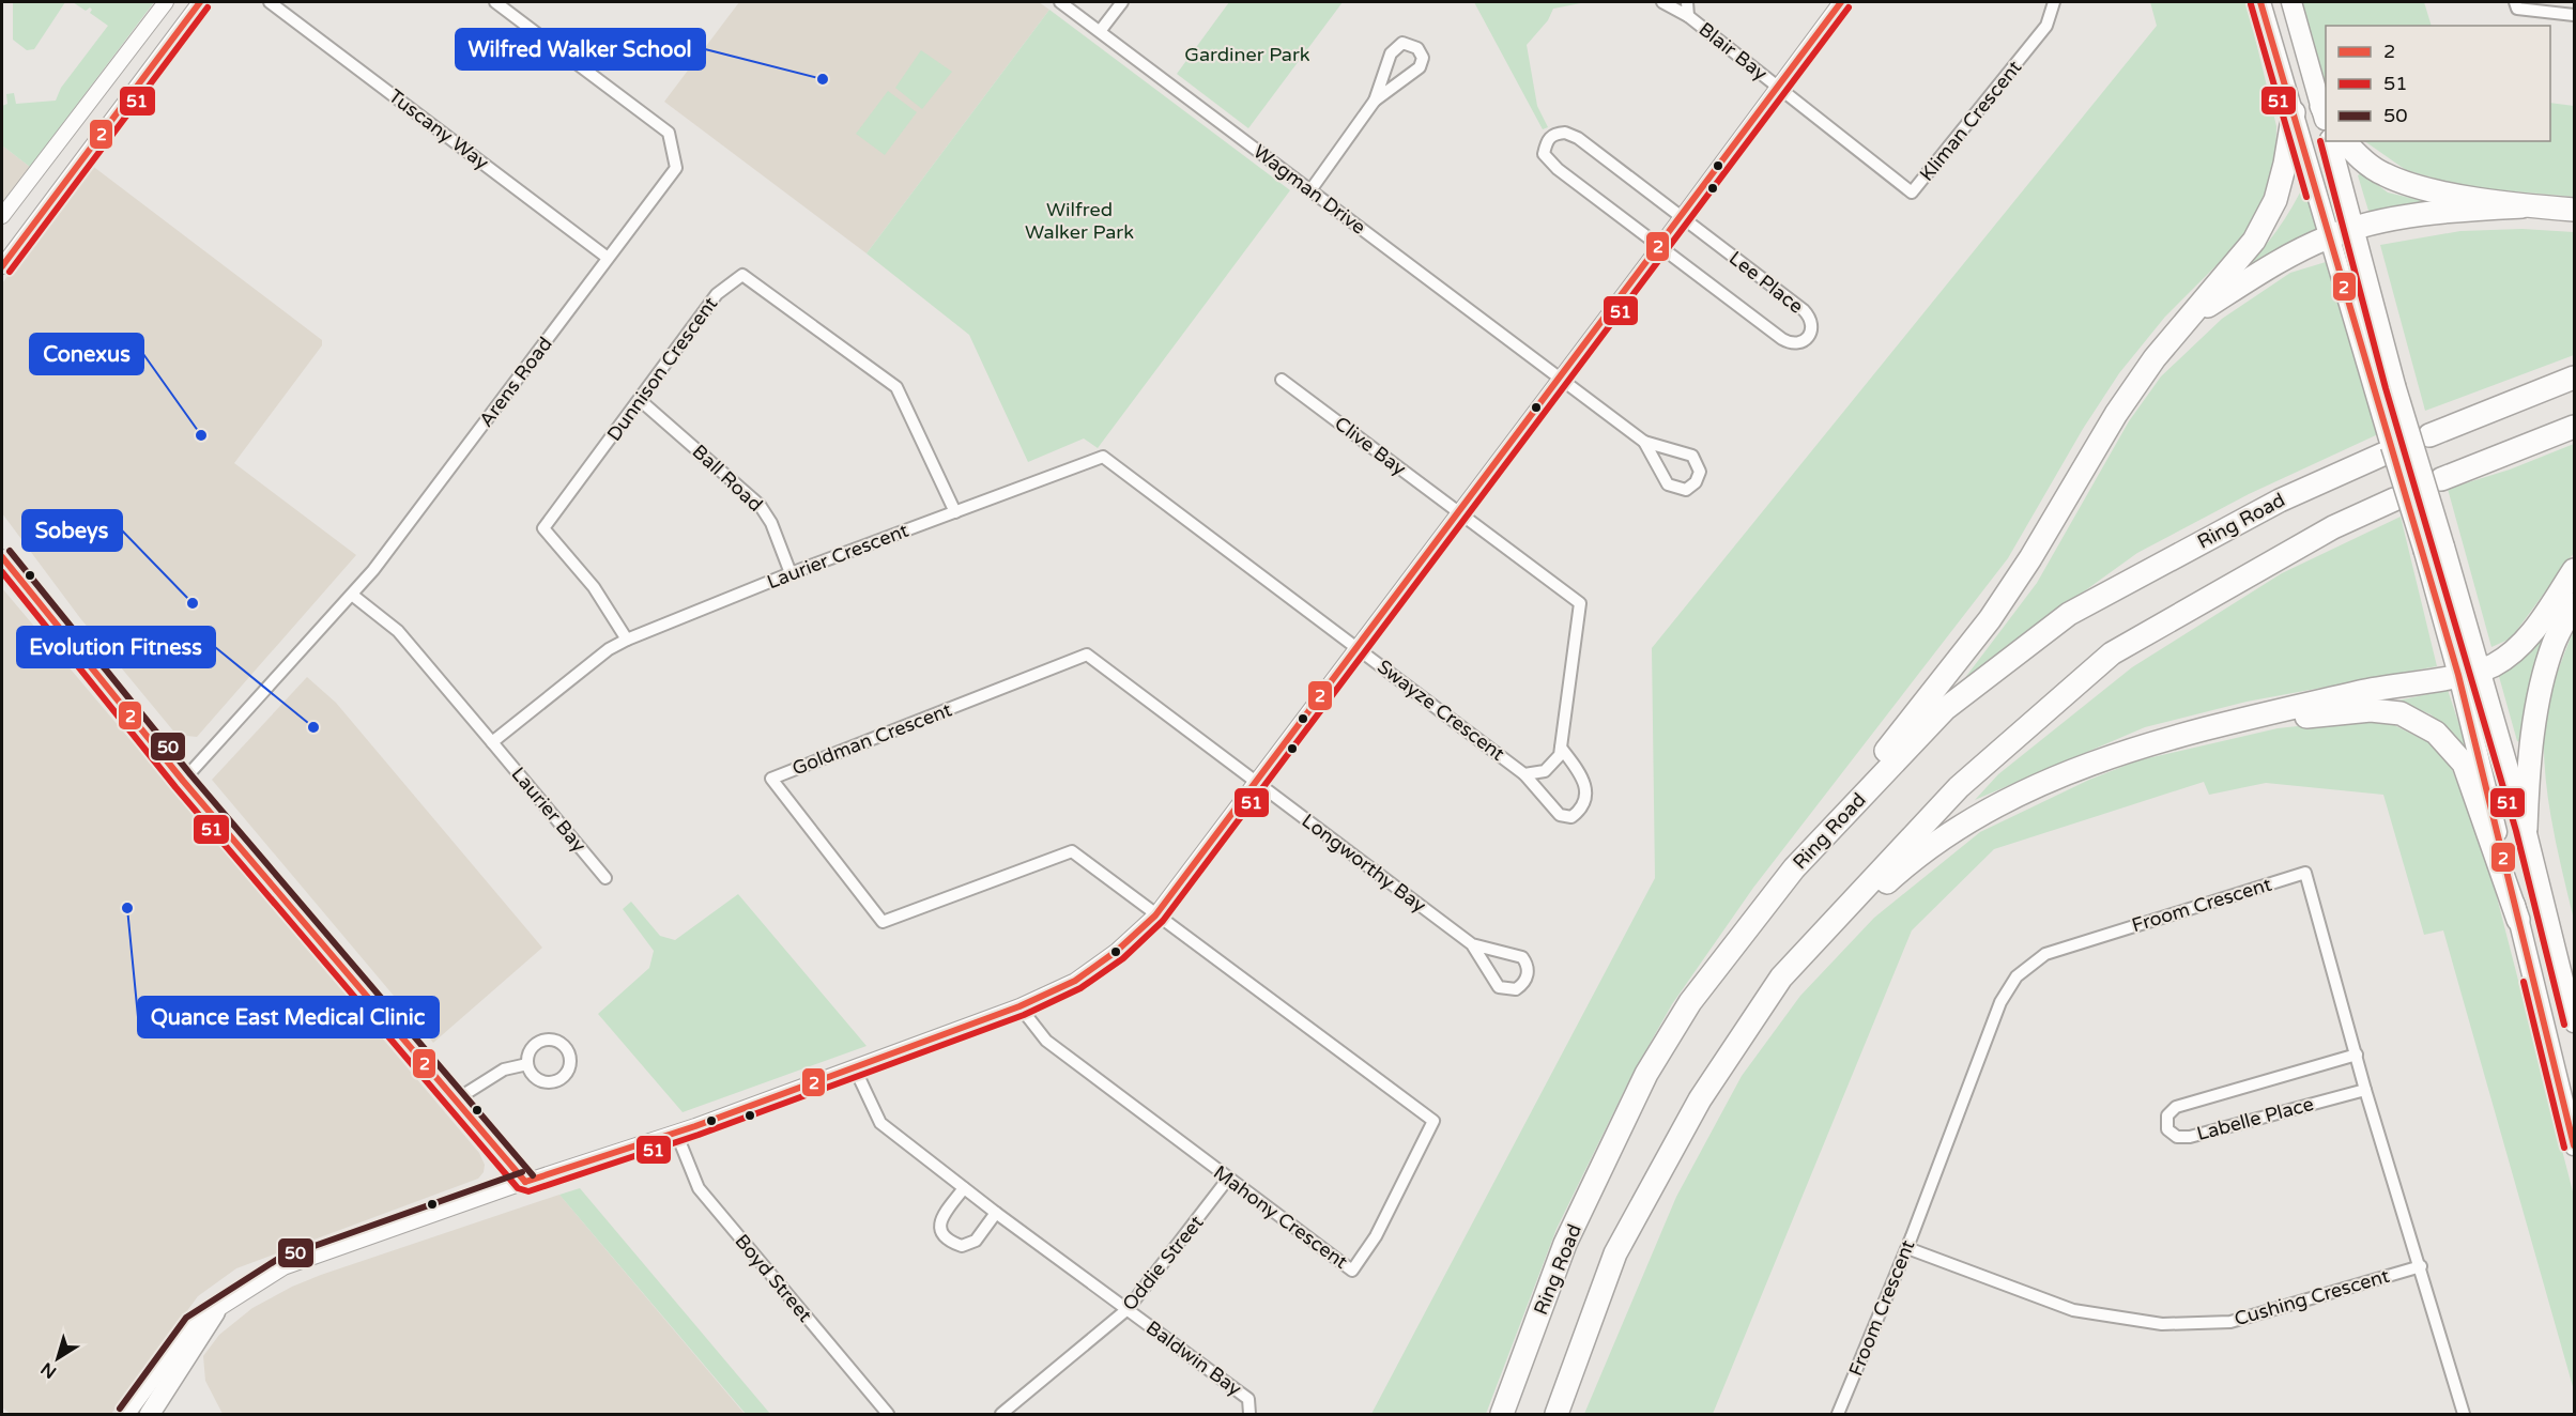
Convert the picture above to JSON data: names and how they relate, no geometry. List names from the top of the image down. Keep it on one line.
{"streets":{"highway":["Ring Road"],"street":["Blair Bay","Kliman Crescent","Tuscany Way","Wagman Drive","Lee Place","Dunnison Crescent","Arens Road","Clive Bay","Ball Road","Laurier Crescent","Swayze Crescent","Goldman Crescent","Laurier Bay","Longworthy Bay","Froom Crescent","Labelle Place","Mahony Crescent","Oddie Street","Boyd Street","Cushing Crescent","Baldwin Bay"]},"crossings":[["Blair Bay","Kliman Crescent"],["Tuscany Way","Arens Road"],["Dunnison Crescent","Ball Road"],["Dunnison Crescent","Laurier Crescent"],["Ball Road","Laurier Crescent"],["Laurier Crescent","Swayze Crescent"],["Laurier Crescent","Laurier Bay"],["Goldman Crescent","Longworthy Bay"],["Goldman Crescent","Mahony Crescent"],["Froom Crescent","Labelle Place"],["Froom Crescent","Cushing Crescent"],["Mahony Crescent","Oddie Street"],["Oddie Street","Baldwin Bay"]],"parks":["Gardiner Park","Wilfred Walker Park"],"places":["Wilfred Walker School","Conexus","Sobeys","Evolution Fitness","Quance East Medical Clinic"],"lines":["transit line 2","transit line 51","transit line 50"],"legend":["2","51","50"],"north":"bottom left"}
